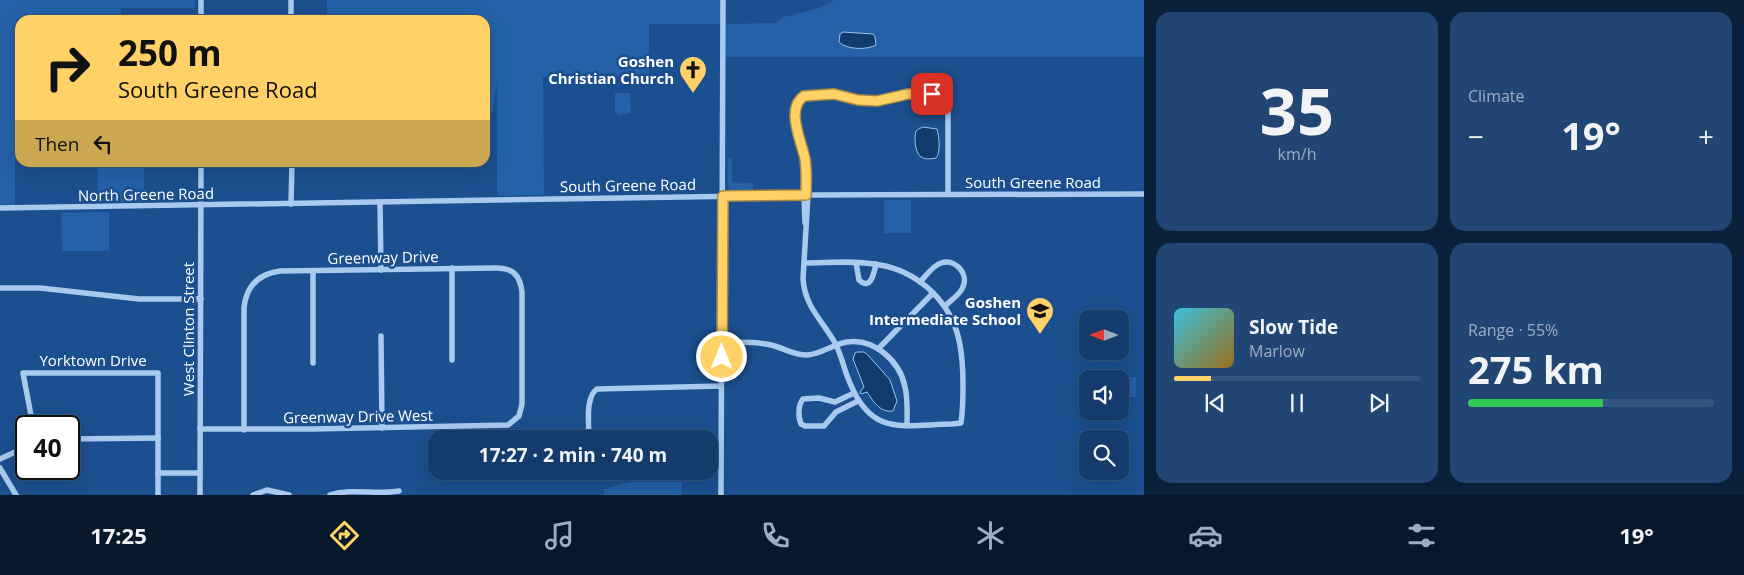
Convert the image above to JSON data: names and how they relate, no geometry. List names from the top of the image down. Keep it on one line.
{"streets":{"street":["South Greene Road","North Greene Road","Greenway Drive","West Clinton Street","Yorktown Drive","Greenway Drive West"]},"crossings":[["South Greene Road","North Greene Road"],["North Greene Road","West Clinton Street"],["Greenway Drive","Greenway Drive West"],["West Clinton Street","Greenway Drive West"]],"places":{"church":["Goshen Christian Church"],"school or university":["Goshen Intermediate School"]},"north":"left","page":{"tile":[["35","km/h"],"Climate",["Range · 55%","275 km"]],"turn":["250 m","South Greene Road"],"heat":["−","19°","+"],"then":"Then","song":["Slow Tide","Marlow"],"limit":"40","trip":"17:27 · 2 min · 740 m","tabs":["17:25","19°"]}}
